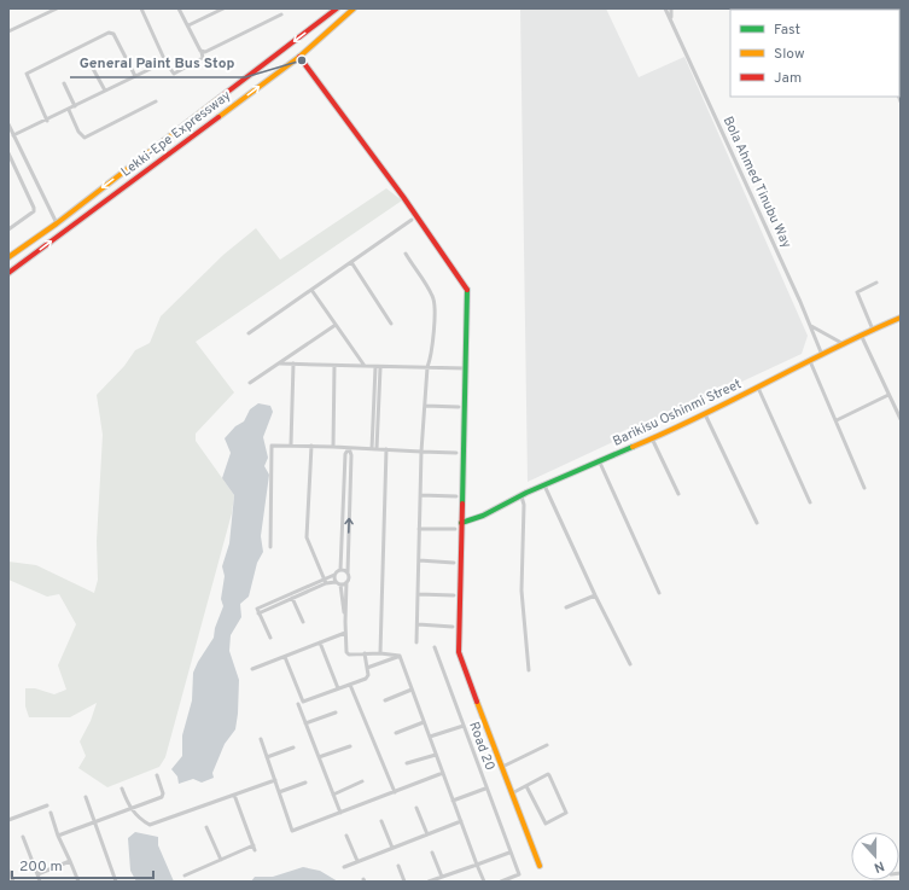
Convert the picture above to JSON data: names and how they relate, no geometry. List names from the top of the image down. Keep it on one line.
{"streets":{"main road":["Lekki-Epe Expressway","Barikisu Oshinmi Street"],"street":["Bola Ahmed Tinubu Way","Road 20"]},"crossings":[["Bola Ahmed Tinubu Way","Barikisu Oshinmi Street"]],"places":["General Paint Bus Stop"],"legend":["Fast","Slow","Jam"],"scale_bar":"200 m","north":"bottom"}
